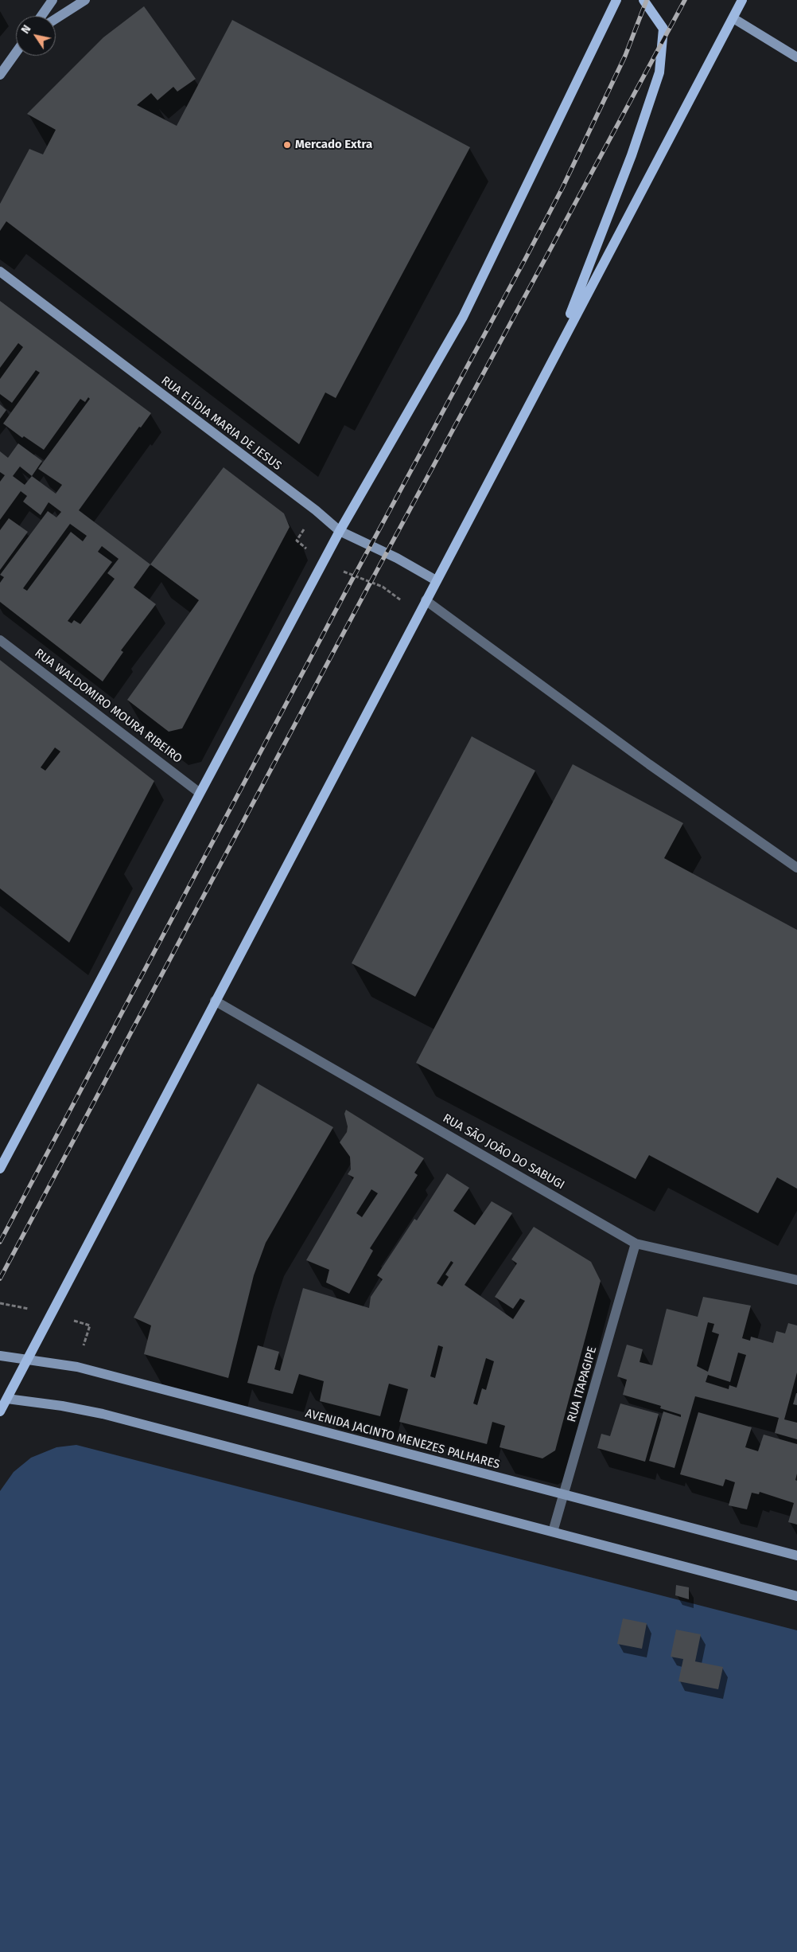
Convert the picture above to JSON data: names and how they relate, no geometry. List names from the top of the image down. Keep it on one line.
{"streets":{"main road":["RUA ELÍDIA MARIA DE JESUS","AVENIDA JACINTO MENEZES PALHARES"],"street":["RUA WALDOMIRO MOURA RIBEIRO","RUA SÃO JOÃO DO SABUGI","RUA ITAPAGIPE"]},"crossings":[["RUA SÃO JOÃO DO SABUGI","RUA ITAPAGIPE"],["RUA ITAPAGIPE","AVENIDA JACINTO MENEZES PALHARES"]],"places":["Mercado Extra"],"north":"top left"}
